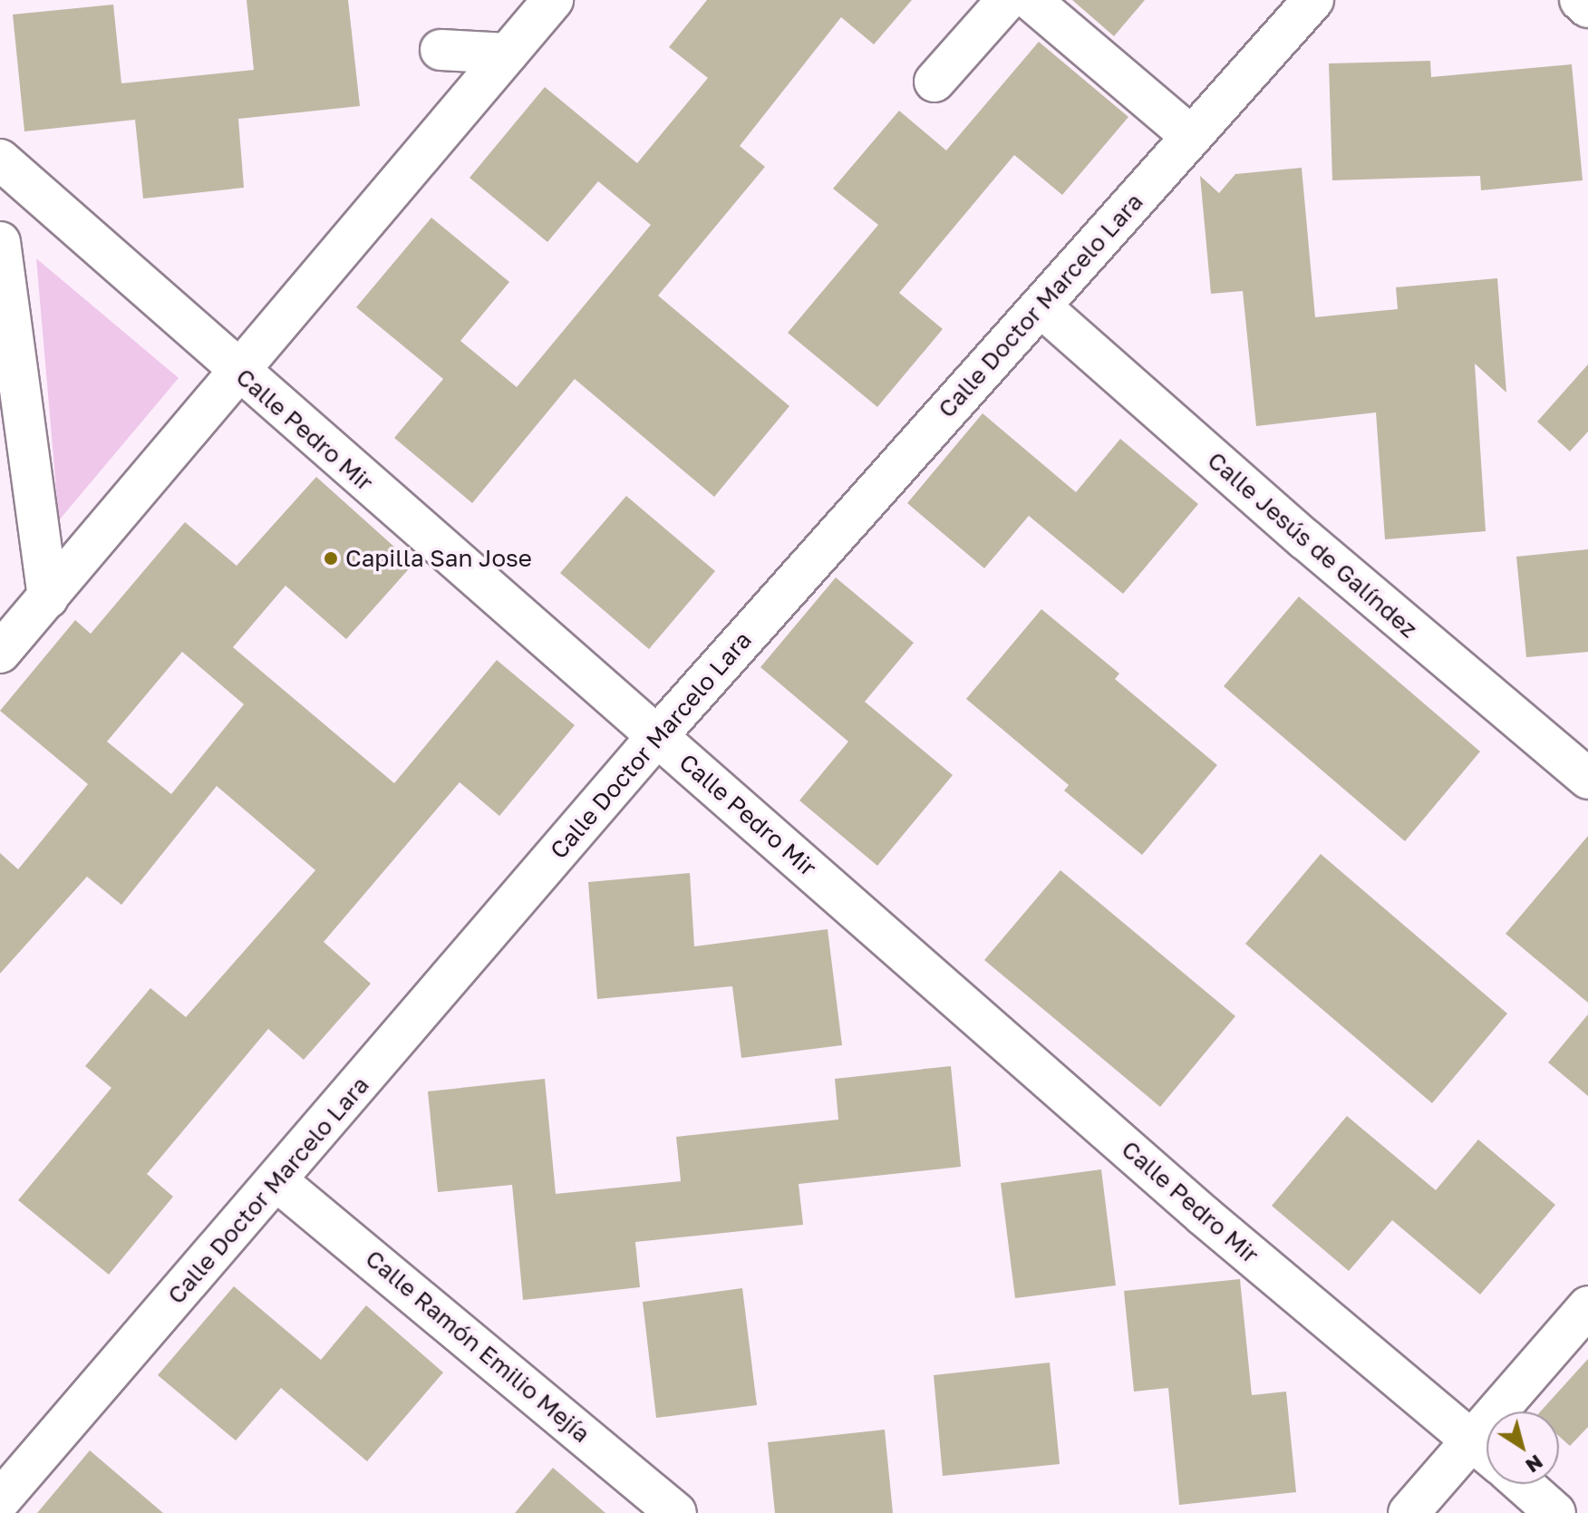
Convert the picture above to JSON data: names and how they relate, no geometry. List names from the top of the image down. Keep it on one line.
{"streets":{"street":["Calle Doctor Marcelo Lara","Calle Pedro Mir","Calle Jesús de Galíndez","Calle Ramón Emilio Mejía"]},"crossings":[["Calle Doctor Marcelo Lara","Calle Pedro Mir"],["Calle Doctor Marcelo Lara","Calle Jesús de Galíndez"],["Calle Doctor Marcelo Lara","Calle Ramón Emilio Mejía"]],"places":["Capilla San Jose"],"north":"bottom right"}
